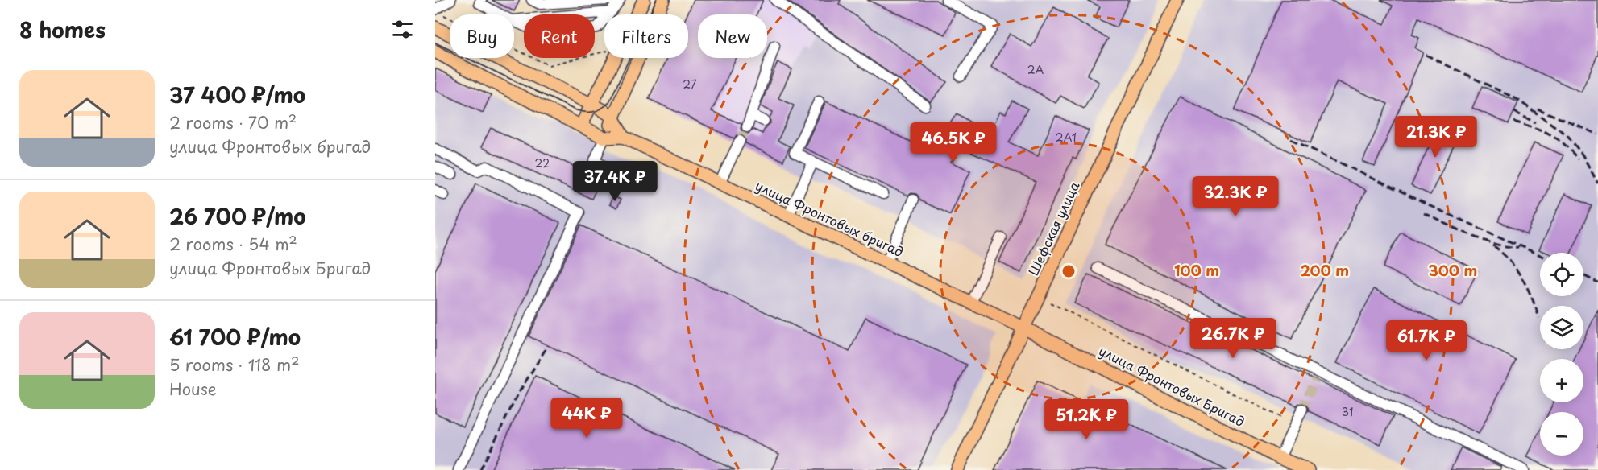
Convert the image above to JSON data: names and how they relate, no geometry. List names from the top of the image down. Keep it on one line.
{"streets":{"main road":["улица Фронтовых бригад","Шефская улица","улица Фронтовых Бригад"]},"crossings":[["улица Фронтовых бригад","Шефская улица"],["улица Фронтовых бригад","улица Фронтовых Бригад"],["Шефская улица","улица Фронтовых Бригад"]],"house_numbers":["2А","27","2А1","22","31"],"page":{"heading":"8 homes","chip":["Buy","Rent","Filters","New"],"list":[{"name":"37 400 ₽/mo","note":"2 rooms · 70 m² · улица Фронтовых бригад"},{"name":"26 700 ₽/mo","note":"2 rooms · 54 m² · улица Фронтовых Бригад"},{"name":"61 700 ₽/mo","note":"5 rooms · 118 m² · House"}],"price":["21.3K ₽","46.5K ₽","37.4K ₽","32.3K ₽","26.7K ₽","61.7K ₽","44K ₽","51.2K ₽"],"map_buttons":["+","−"]},"rings":["100 m","200 m","300 m"]}
